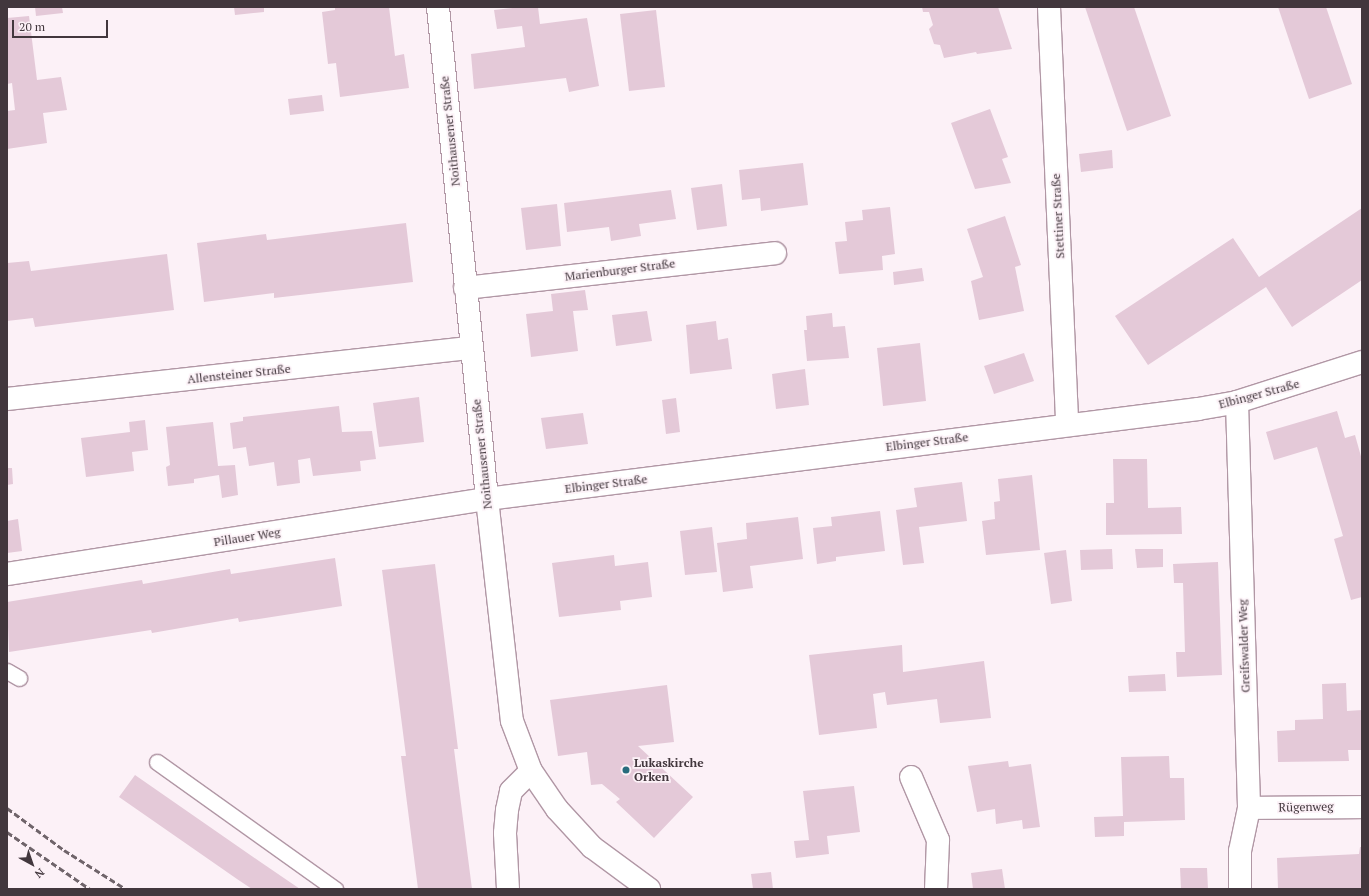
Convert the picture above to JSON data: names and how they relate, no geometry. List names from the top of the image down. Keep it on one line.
{"streets":{"street":["Noithausener Straße","Stettiner Straße","Marienburger Straße","Allensteiner Straße","Elbinger Straße","Pillauer Weg","Greifswalder Weg","Rügenweg"]},"crossings":[["Noithausener Straße","Marienburger Straße"],["Noithausener Straße","Allensteiner Straße"],["Noithausener Straße","Elbinger Straße"],["Noithausener Straße","Pillauer Weg"],["Stettiner Straße","Elbinger Straße"],["Elbinger Straße","Pillauer Weg"],["Elbinger Straße","Greifswalder Weg"],["Greifswalder Weg","Rügenweg"]],"places":["Lukaskirche Orken"],"scale_bar":"20 m","north":"bottom right"}
